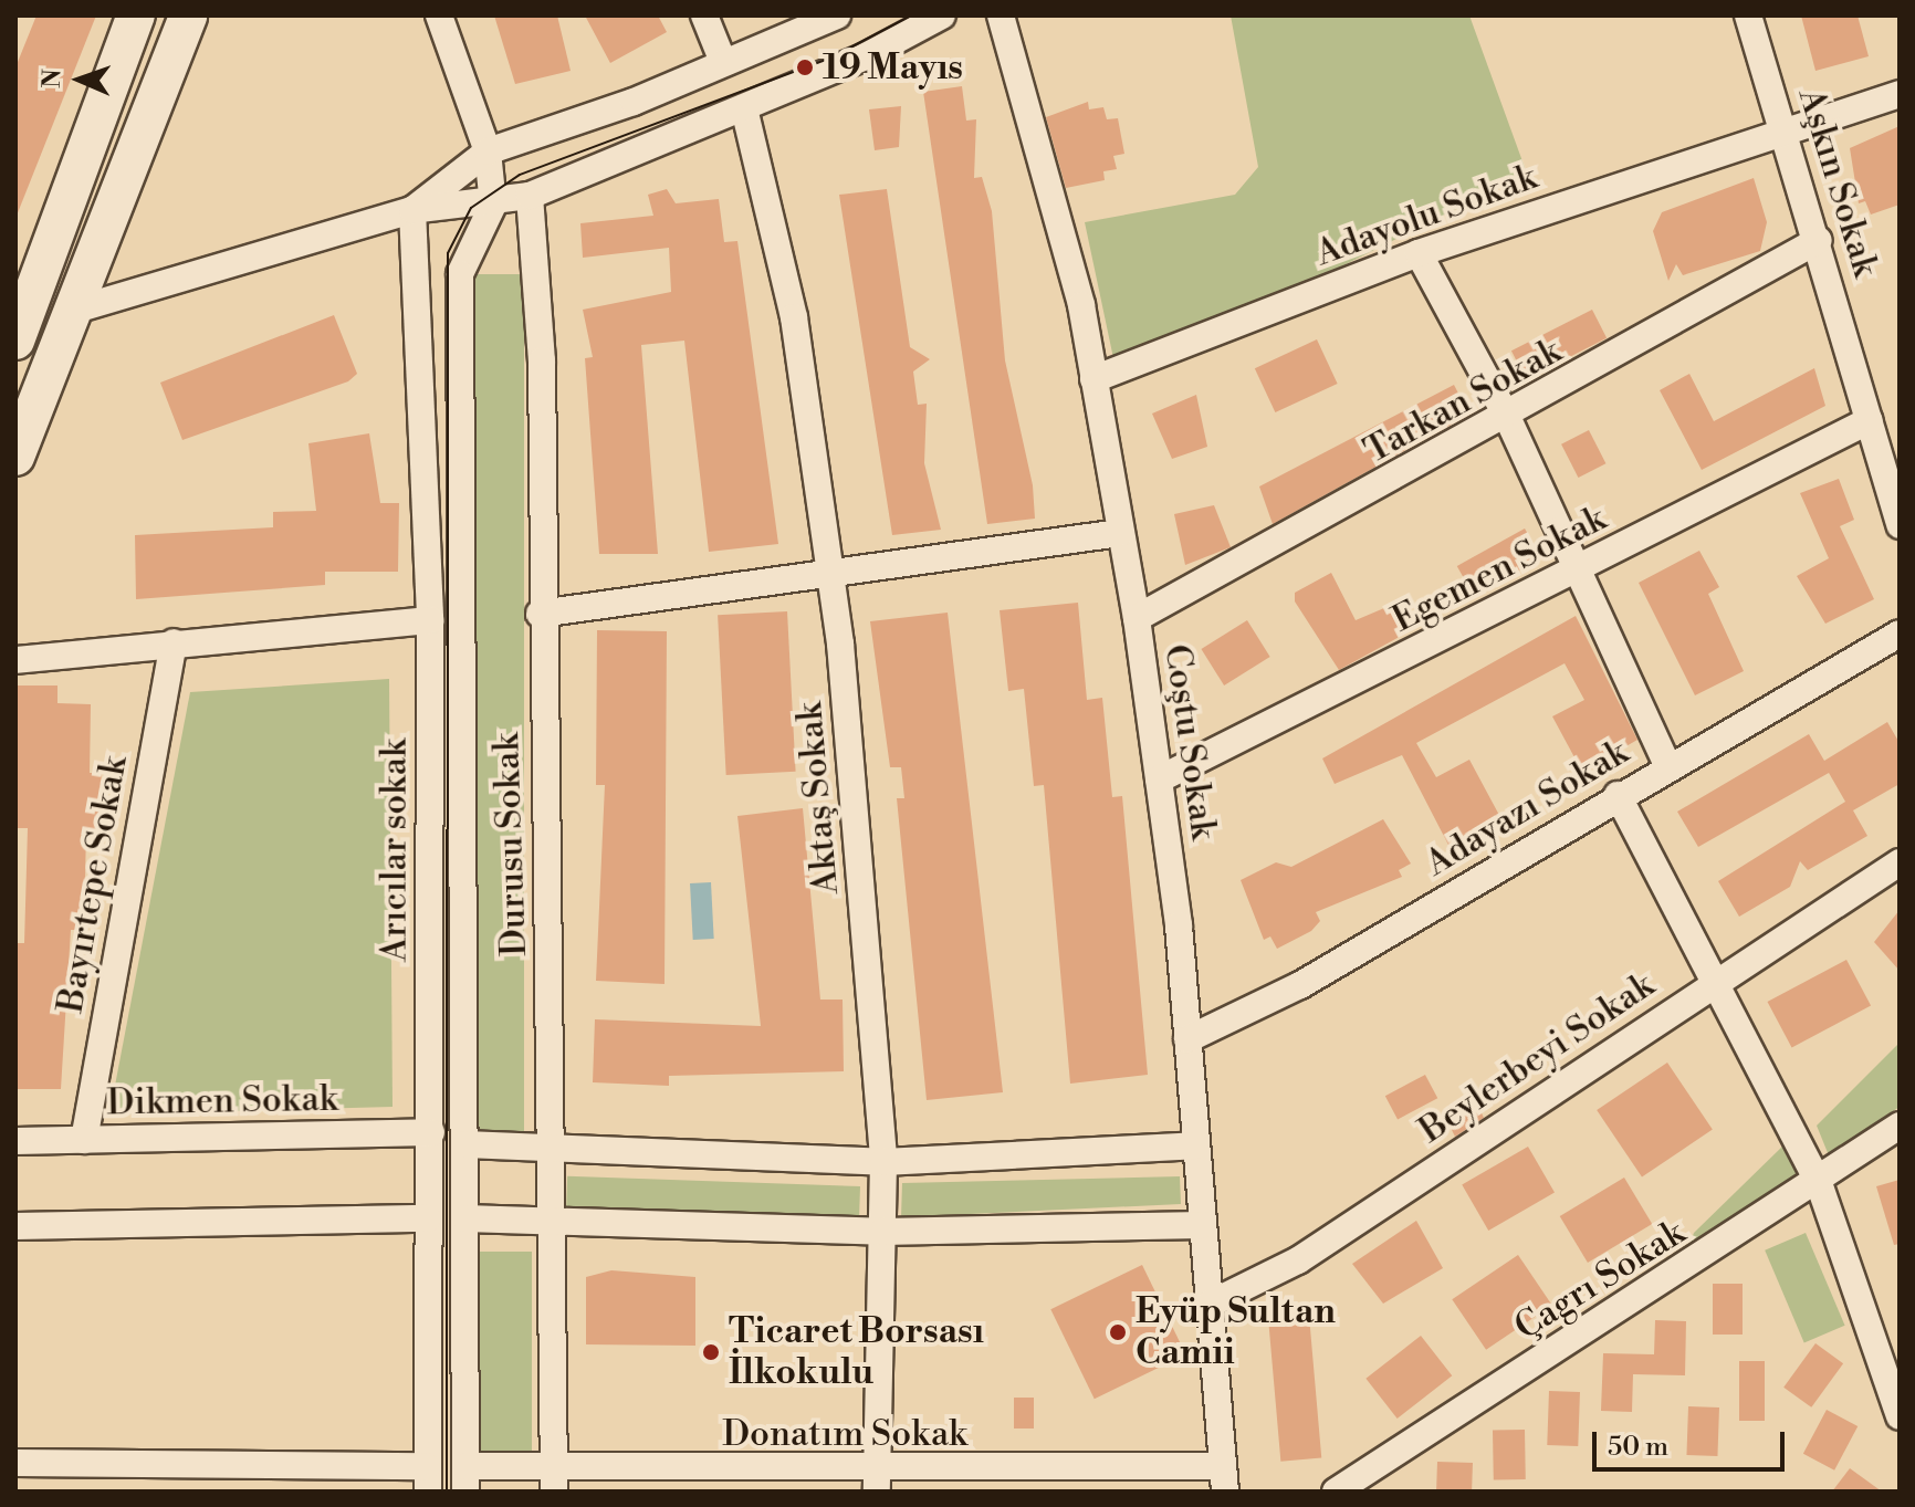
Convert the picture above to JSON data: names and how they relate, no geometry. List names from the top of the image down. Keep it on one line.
{"streets":{"street":["Aşkın Sokak","Adayolu Sokak","Tarkan Sokak","Egemen Sokak","Coştu Sokak","Aktaş Sokak","Adayazı Sokak","Durusu Sokak","Arıcılar sokak","Bayırtepe Sokak","Beylerbeyi Sokak","Dikmen Sokak","Çagrı Sokak","Donatım Sokak"]},"crossings":[["Aşkın Sokak","Adayolu Sokak"],["Aşkın Sokak","Tarkan Sokak"],["Aşkın Sokak","Egemen Sokak"],["Adayolu Sokak","Coştu Sokak"],["Tarkan Sokak","Coştu Sokak"],["Egemen Sokak","Coştu Sokak"],["Coştu Sokak","Adayazı Sokak"],["Coştu Sokak","Beylerbeyi Sokak"],["Coştu Sokak","Donatım Sokak"],["Aktaş Sokak","Donatım Sokak"],["Durusu Sokak","Donatım Sokak"],["Arıcılar sokak","Dikmen Sokak"],["Bayırtepe Sokak","Dikmen Sokak"]],"places":["19 Mayıs","Eyüp Sultan Camii","Ticaret Borsası İlkokulu"],"scale_bar":"50 m","north":"left"}
